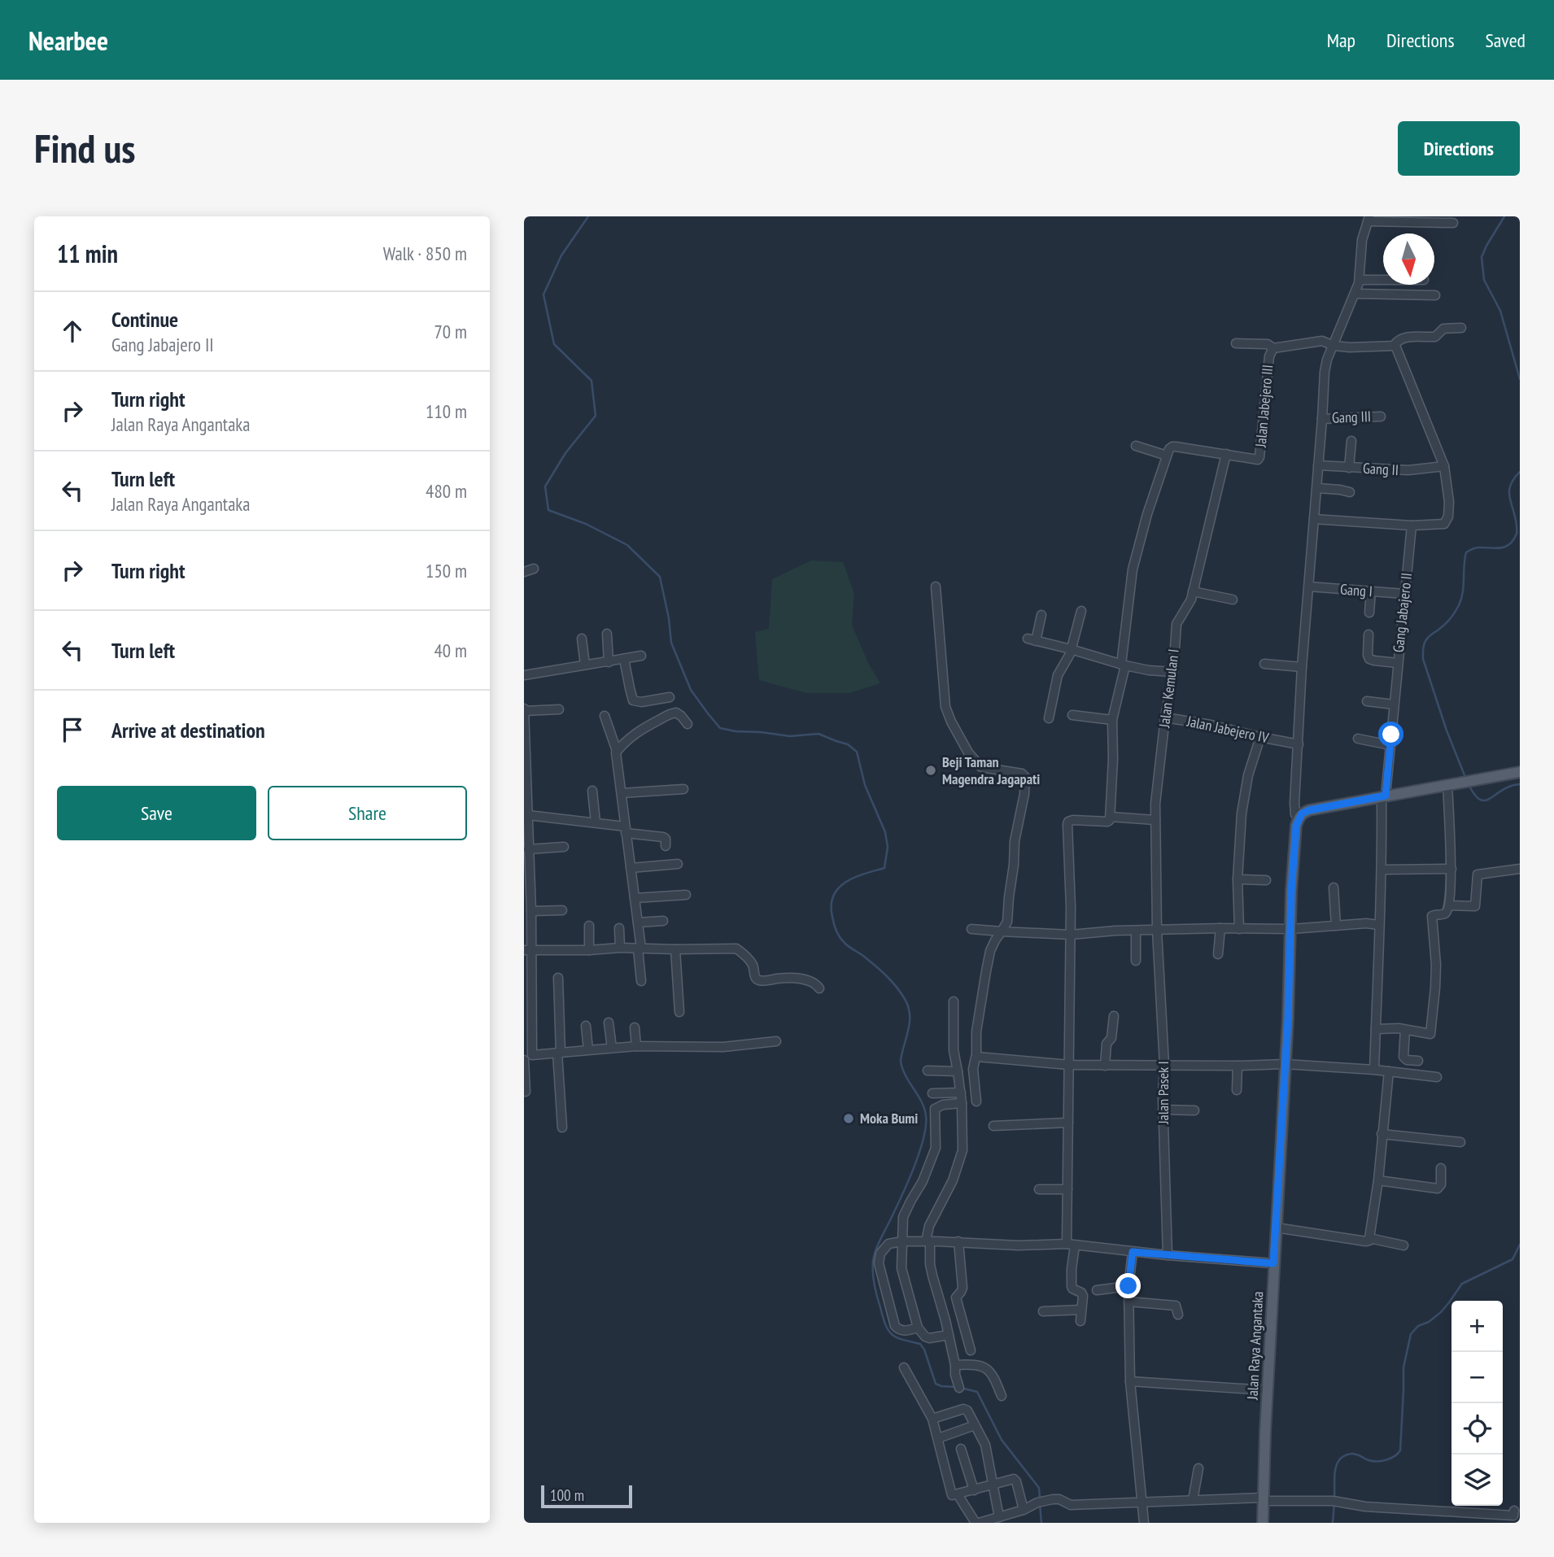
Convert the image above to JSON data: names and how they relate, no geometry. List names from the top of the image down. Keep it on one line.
{"streets":{"main road":["Jalan Raya Angantaka"],"street":["Jalan Jabejero III","Gang III","Gang II","Gang I","Gang Jabajero II","Jalan Kemulan I","Jalan Jabejero IV","Jalan Pasek I"]},"crossings":[["Jalan Jabejero III","Jalan Kemulan I"],["Gang I","Gang Jabajero II"],["Jalan Kemulan I","Jalan Jabejero IV"],["Jalan Kemulan I","Jalan Pasek I"]],"places":["Beji Taman Magendra Jagapati","Moka Bumi"],"scale_bar":"100 m","north":"bottom","page":{"header":"Nearbee","nav":["Map","Directions","Saved"],"buttons":["Directions",["Save","Share"]],"title":"Find us","heading":["11 min","Walk · 850 m"],"list":[["Continue","Gang Jabajero II","70 m"],["Turn right","Jalan Raya Angantaka","110 m"],["Turn left","Jalan Raya Angantaka","480 m"],["Turn right","150 m"],["Turn left","40 m"],"Arrive at destination"],"map_buttons":["+","−"],"scale":"100 m"}}
